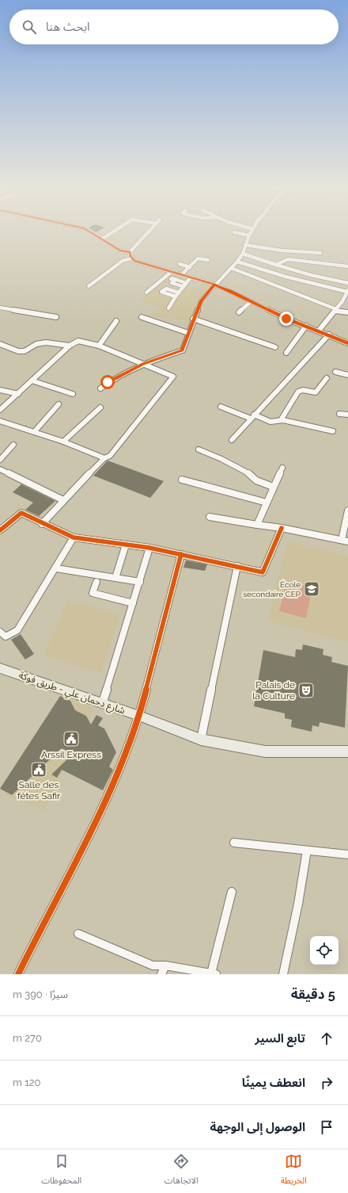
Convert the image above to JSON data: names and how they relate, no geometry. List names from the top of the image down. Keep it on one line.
{"streets":{"main road":["شارع دحمان علي - طريق فوكة"]},"places":{"school or university":["École secondaire CEP"],"theatre":["Palais de la Culture"],"public building":["Arssil Express","Salle des fêtes Safir"]},"page":{"search":"ابحث هنا","heading":["5 دقيقة","سيرًا · 390 m"],"list":[["تابع السير","270 m"],["انعطف يمينًا","120 m"],"الوصول إلى الوجهة"],"nav":["الخريطة","الاتجاهات","المحفوظات"]}}
